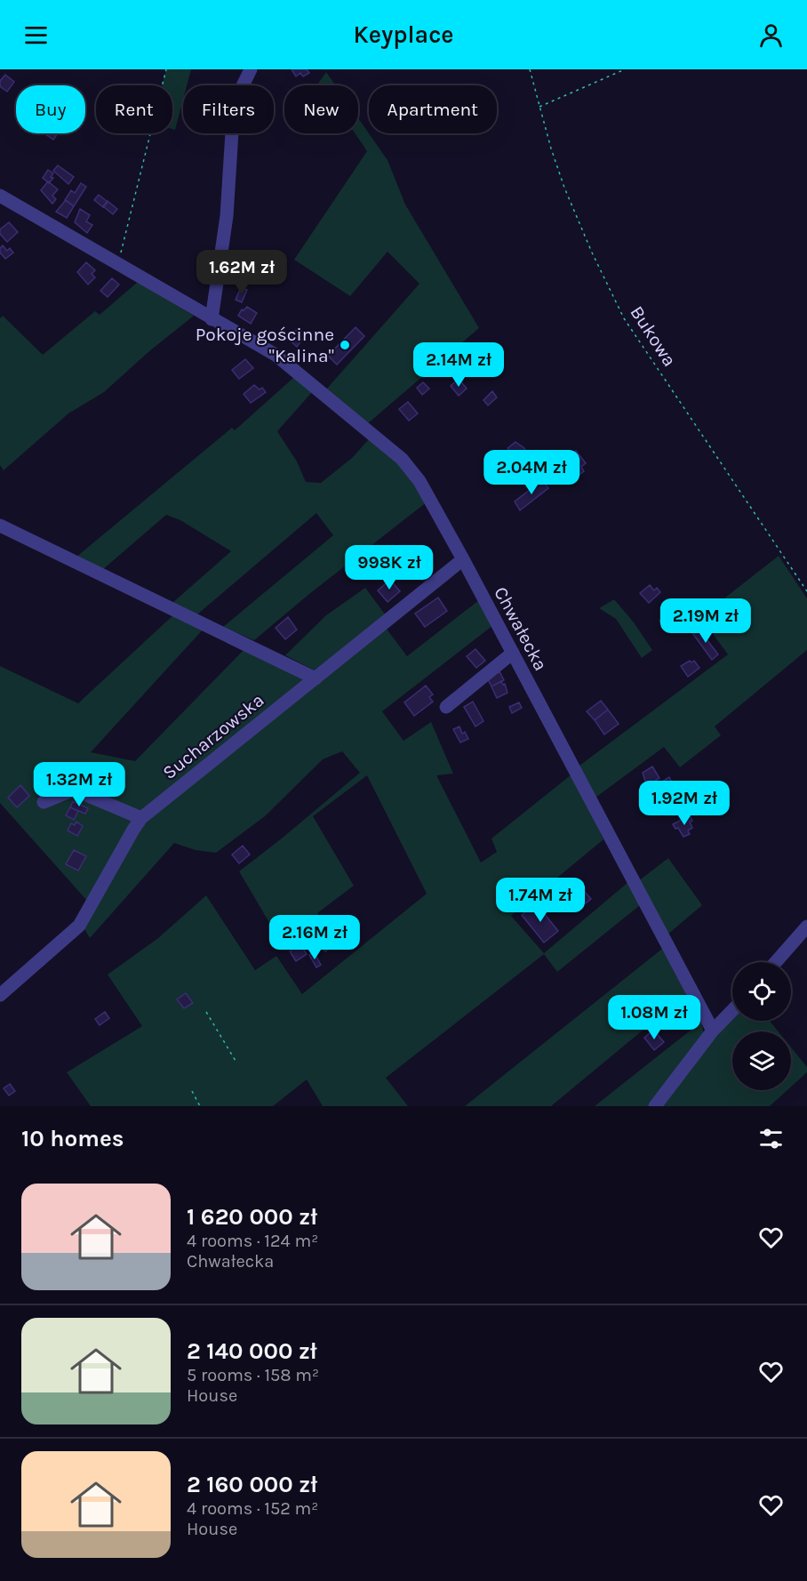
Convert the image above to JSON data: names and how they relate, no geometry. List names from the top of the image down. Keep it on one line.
{"streets":{"street":["Chwałecka","Sucharzowska"],"path":["Bukowa"]},"crossings":[["Chwałecka","Sucharzowska"]],"places":["Pokoje gościnne \"Kalina\""],"page":{"header":"Keyplace","chip":["Buy","Rent","Filters","New","Apartment"],"price":["1.62M zł","2.14M zł","2.04M zł","998K zł","2.19M zł","1.32M zł","1.92M zł","1.74M zł","2.16M zł","1.08M zł"],"heading":"10 homes","list":[{"name":"1 620 000 zł","note":"4 rooms · 124 m² · Chwałecka"},{"name":"2 140 000 zł","note":"5 rooms · 158 m² · House"},{"name":"2 160 000 zł","note":"4 rooms · 152 m² · House"}]}}
